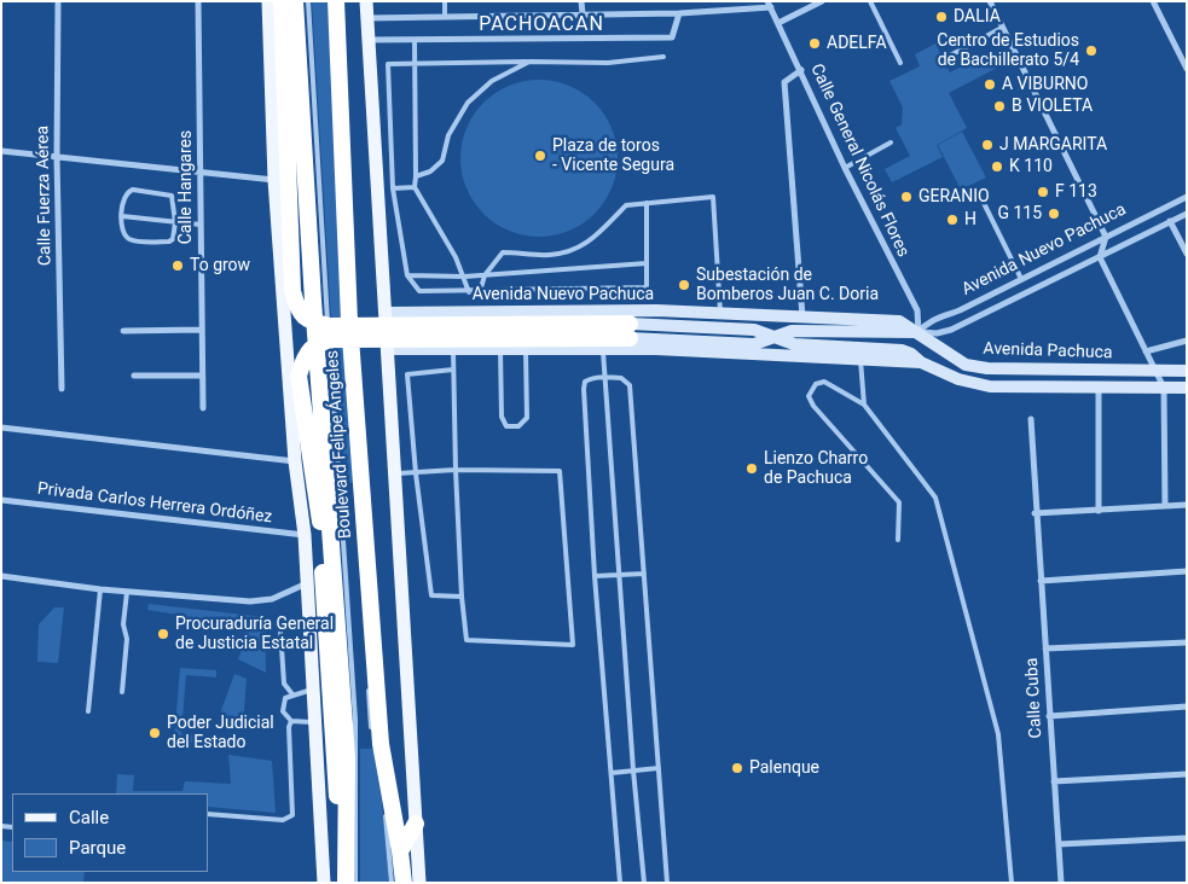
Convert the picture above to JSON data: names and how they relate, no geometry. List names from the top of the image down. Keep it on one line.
{"streets":{"highway":["Boulevard Felipe Ángeles"],"main road":["Avenida Nuevo Pachuca","Avenida Pachuca"],"street":["Calle General Nicolás Flores","Calle Hangares","Calle Fuerza Aérea","Privada Carlos Herrera Ordóñez","Calle Cuba"]},"crossings":[["Calle General Nicolás Flores","Avenida Nuevo Pachuca"],["Calle General Nicolás Flores","Avenida Pachuca"],["Avenida Nuevo Pachuca","Avenida Pachuca"]],"districts":["PACHOACAN"],"places":["DALIA","ADELFA","Centro de Estudios de Bachillerato 5/4","A VIBURNO","B VIOLETA","J MARGARITA","Plaza de toros - Vicente Segura","K 110","F 113","GERANIO","G 115","H","To grow","Subestación de Bomberos Juan C. Doria","Lienzo Charro de Pachuca","Procuraduría General de Justicia Estatal","Poder Judicial del Estado","Palenque"],"legend":["Calle","Parque"]}
